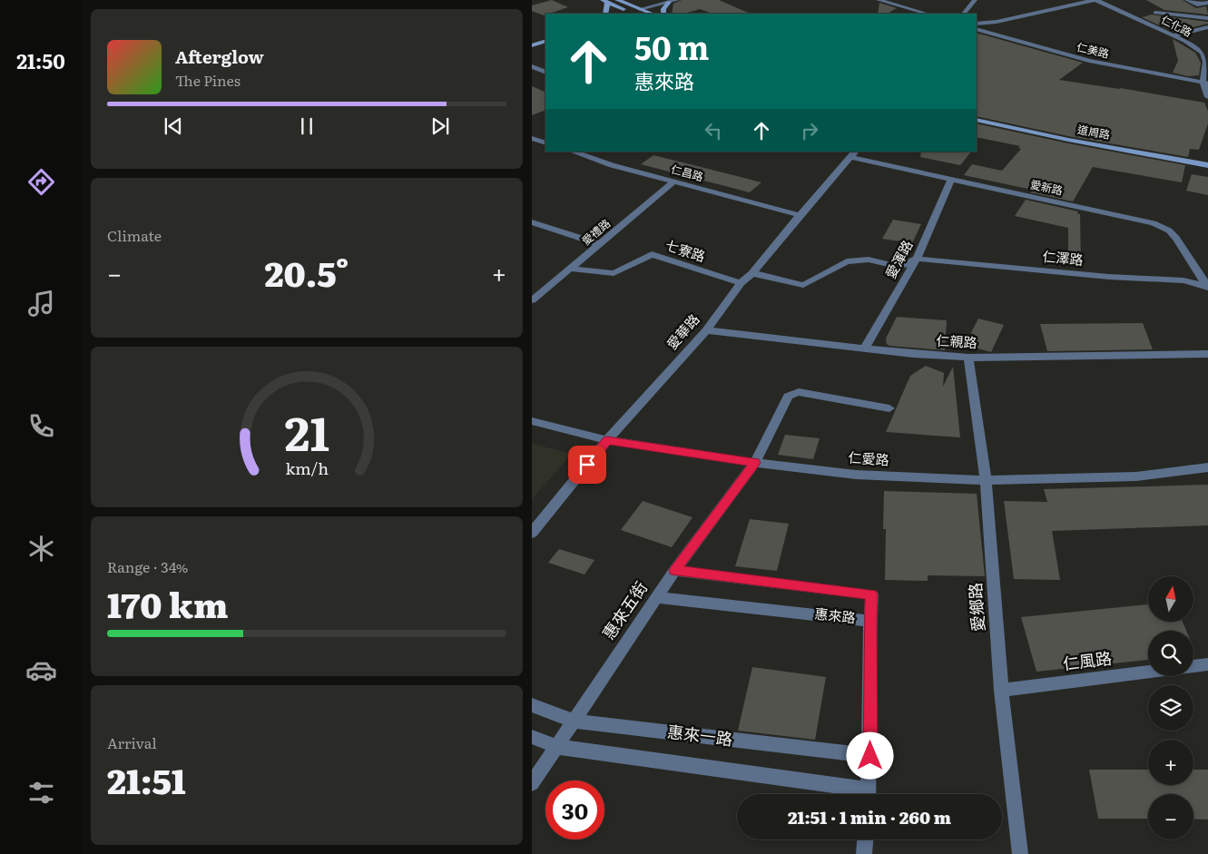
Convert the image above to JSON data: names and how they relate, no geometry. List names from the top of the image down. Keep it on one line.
{"streets":{"main road":["道周路"],"street":["仁化路","仁美路","仁昌路","愛新路","愛禮路","七寮路","仁澤路","愛渾路","愛華路","仁親路","仁愛路","愛鄉路","惠來五街","惠來路","仁風路","惠來一路"]},"crossings":[["仁化路","仁美路"],["仁昌路","愛禮路"],["仁昌路","愛華路"],["愛新路","仁澤路"],["愛新路","愛渾路"],["愛新路","愛華路"],["愛禮路","七寮路"],["七寮路","愛華路"],["仁澤路","愛渾路"],["愛渾路","仁親路"],["愛華路","仁親路"],["愛華路","仁愛路"],["仁親路","愛鄉路"],["仁愛路","愛鄉路"],["仁愛路","惠來五街"],["愛鄉路","仁風路"],["惠來五街","惠來路"],["惠來五街","惠來一路"]],"north":"top","page":{"tabs":"21:50","turn":["50 m","惠來路"],"song":["Afterglow","The Pines"],"tile":["Climate",["Range · 34%","170 km"],["Arrival","21:51"]],"heat":["−","20.5°","+"],"map_buttons":["+","−"],"limit":"30","trip":"21:51 · 1 min · 260 m","gauge":["21","km/h"]}}
